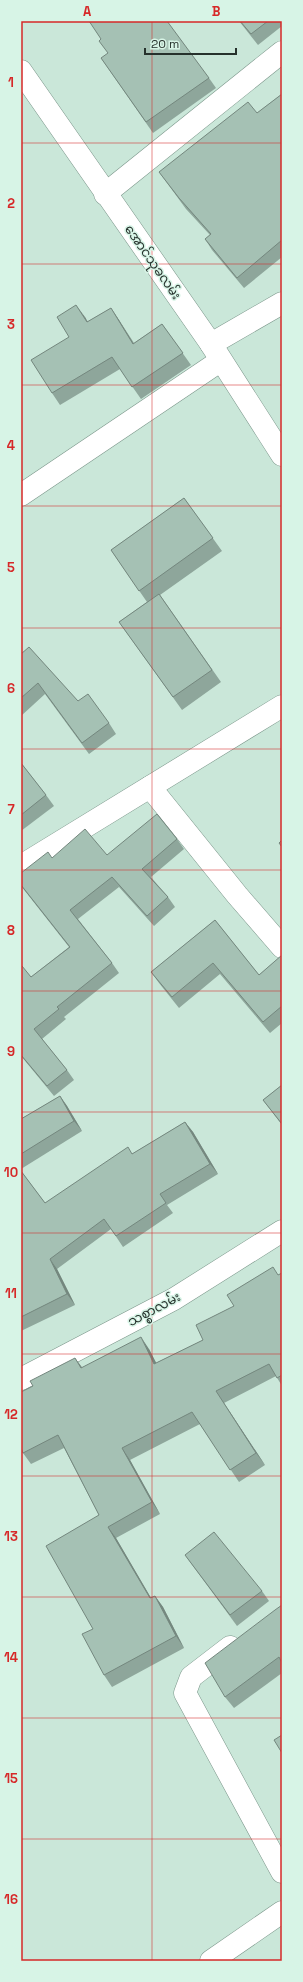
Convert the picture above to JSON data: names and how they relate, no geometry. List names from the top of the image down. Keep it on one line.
{"streets":{"street":["အောင်သုခလမ်း","သစ္စာလမ်း"]},"scale_bar":"20 m","grid":{"columns":["A","B"],"rows":["1","2","3","4","5","6","7","8","9","10","11","12","13","14","15","16"]}}
